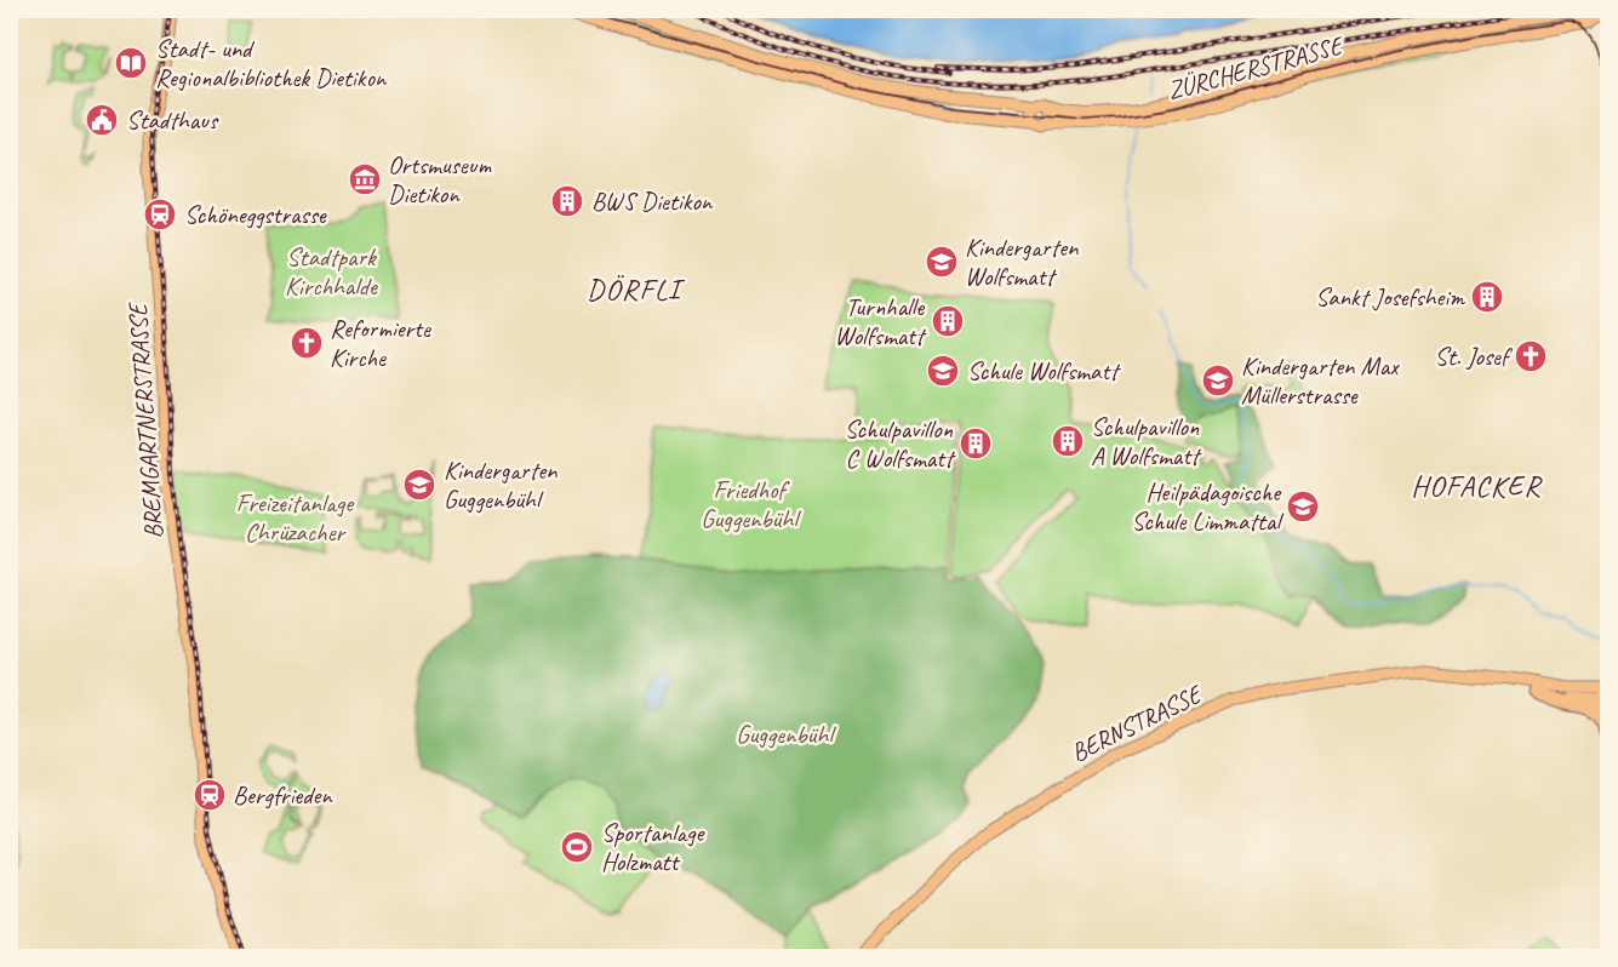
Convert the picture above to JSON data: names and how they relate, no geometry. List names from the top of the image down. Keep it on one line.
{"streets":{"main road":["ZÜRCHERSTRASSE","BREMGARTNERSTRASSE","BERNSTRASSE"]},"districts":["DÖRFLI","HOFACKER"],"parks":["Stadtpark Kirchhalde","Friedhof Guggenbühl","Freizeitanlage Chrüzacher","Guggenbühl"],"places":{"library":["Stadt- und Regionalbibliothek Dietikon"],"public building":["Stadthaus"],"museum":["Ortsmuseum Dietikon"],"building":["BWS Dietikon","Sankt Josefsheim","Turnhalle Wolfsmatt","Schulpavillon A Wolfsmatt","Schulpavillon C Wolfsmatt"],"station":["Schöneggstrasse","Bergfrieden"],"school or university":["Kindergarten Wolfsmatt","Schule Wolfsmatt","Kindergarten Max Müllerstrasse","Kindergarten Guggenbühl","Heilpädagoische Schule Limmattal"],"church":["Reformierte Kirche","St. Josef"],"sports":["Sportanlage Holzmatt"]}}
